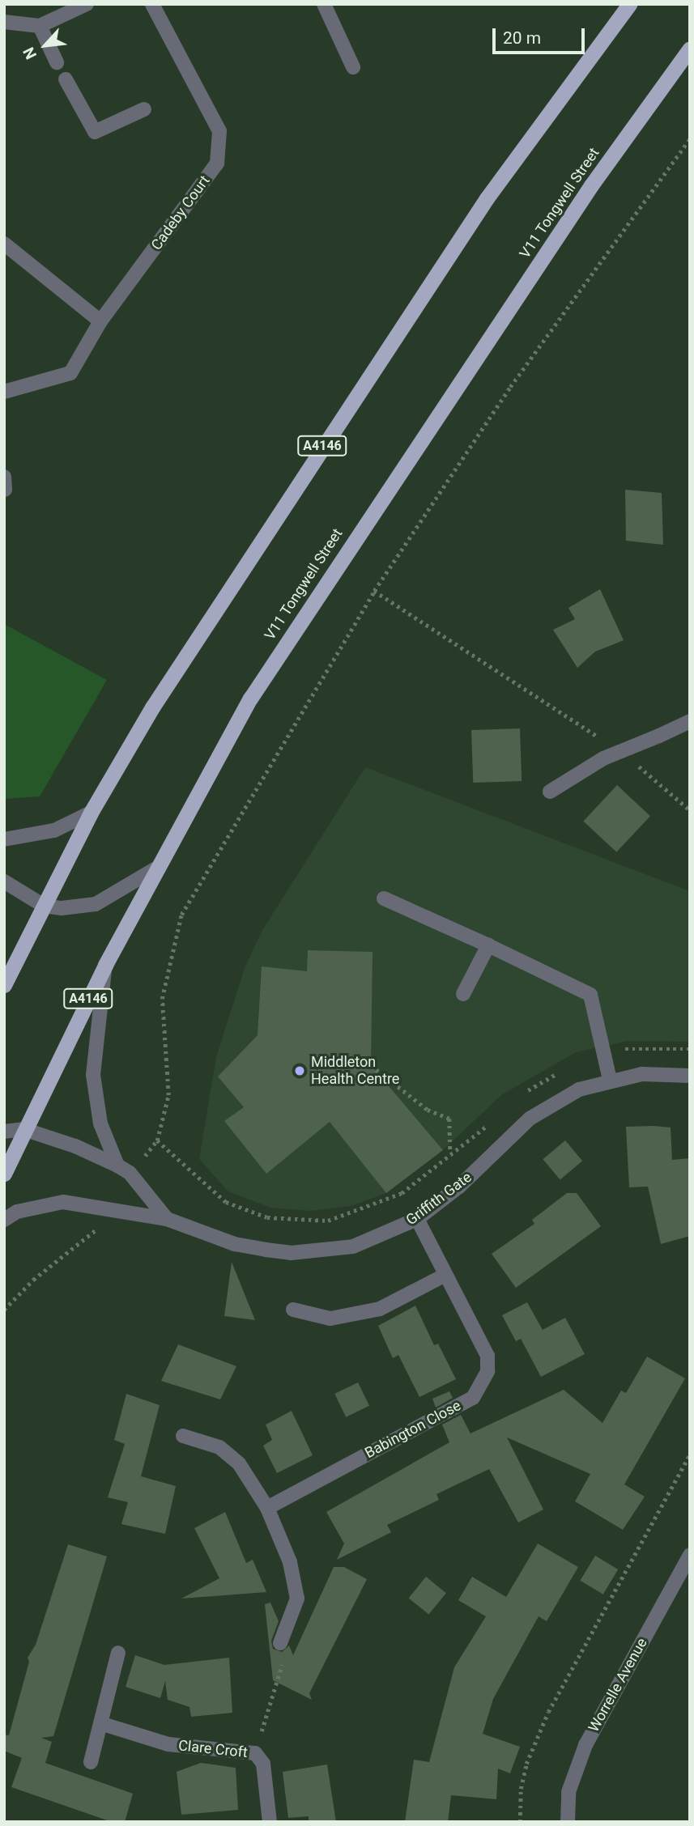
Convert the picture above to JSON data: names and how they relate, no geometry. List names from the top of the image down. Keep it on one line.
{"streets":{"highway":["V11 Tongwell Street","A4146"],"street":["Cadeby Court","Griffith Gate","Babington Close","Worrelle Avenue","Clare Croft"]},"crossings":[["Griffith Gate","Babington Close"]],"places":["Middleton Health Centre"],"scale_bar":"20 m","north":"bottom left"}
